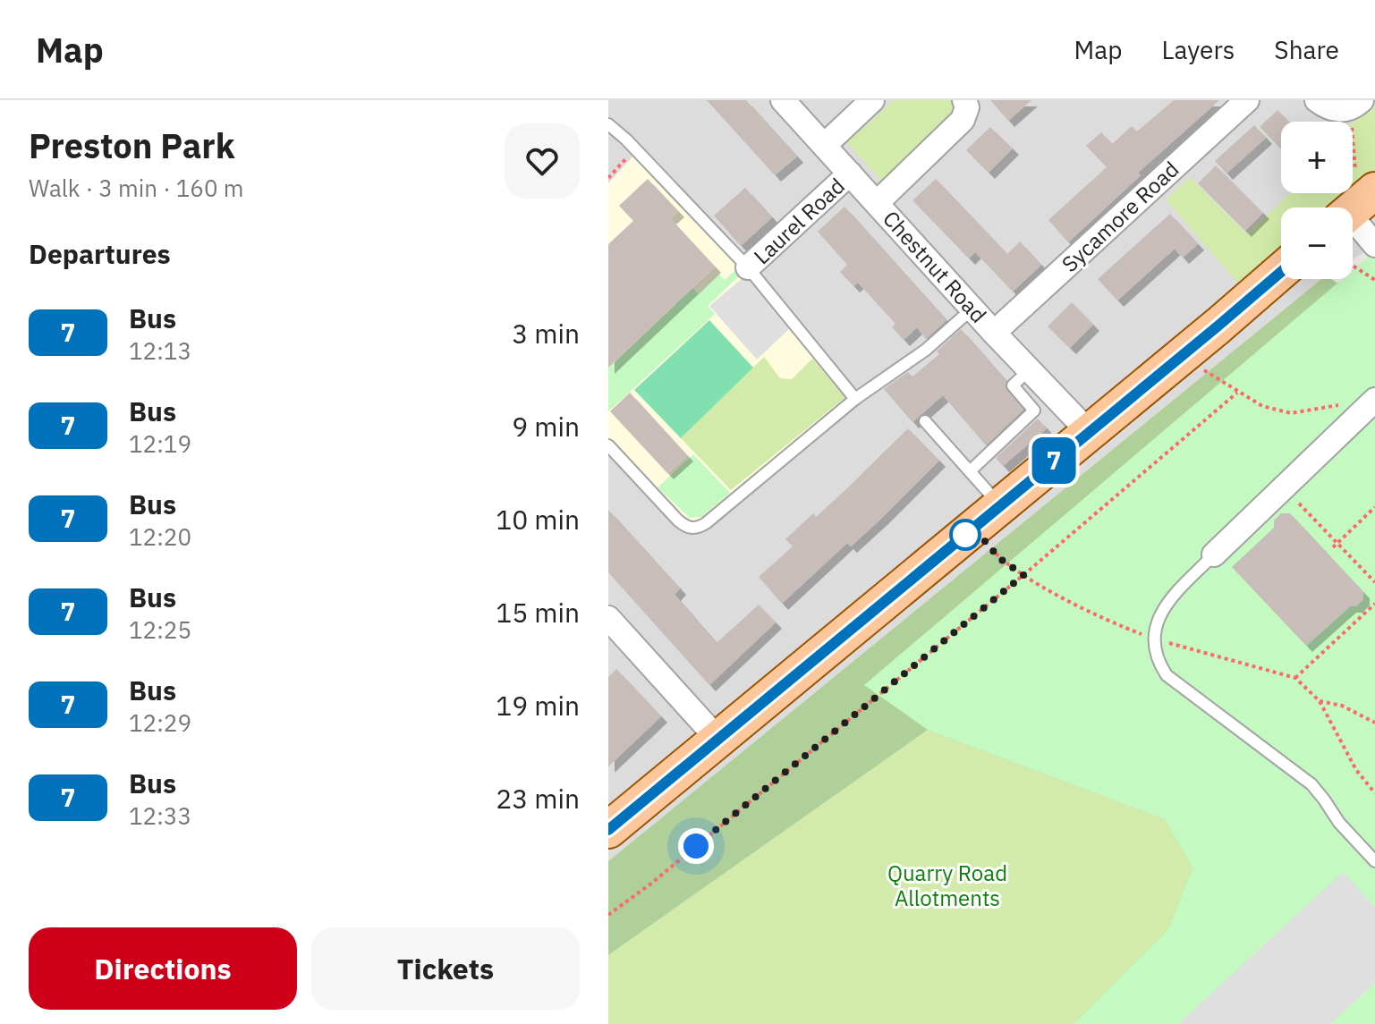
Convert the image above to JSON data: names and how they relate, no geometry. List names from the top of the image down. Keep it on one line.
{"streets":{"street":["Sycamore Road","Laurel Road","Chestnut Road"]},"crossings":[["Sycamore Road","Chestnut Road"],["Laurel Road","Chestnut Road"]],"parks":["Quarry Road Allotments"],"lines":["bus line 7"],"page":{"header":"Map","nav":["Map","Layers","Share"],"heading":[["Preston Park","Walk · 3 min · 160 m"],"Departures"],"on_map":"7","map_buttons":["+","−"],"list":[{"mark":"7","name":"Bus","note":"12:13","value":"3 min"},{"mark":"7","name":"Bus","note":"12:19","value":"9 min"},{"mark":"7","name":"Bus","note":"12:20","value":"10 min"},{"mark":"7","name":"Bus","note":"12:25","value":"15 min"},{"mark":"7","name":"Bus","note":"12:29","value":"19 min"},{"mark":"7","name":"Bus","note":"12:33","value":"23 min"}],"buttons":["Directions","Tickets"]}}
